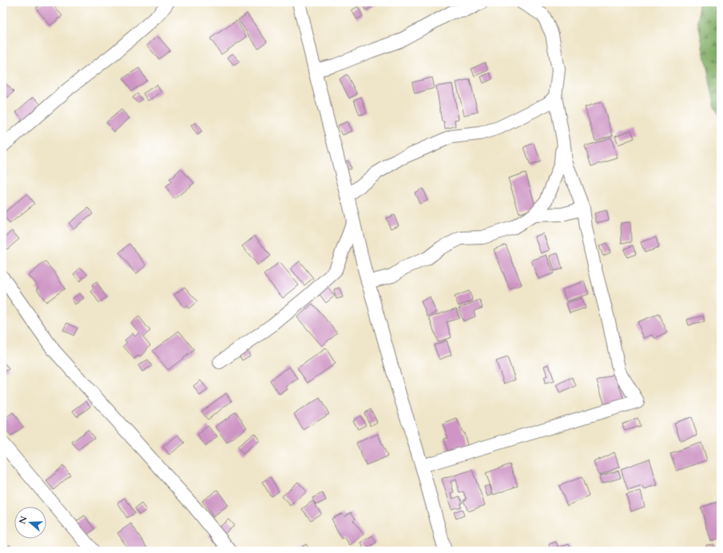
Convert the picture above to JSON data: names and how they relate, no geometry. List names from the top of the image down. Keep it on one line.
{"north":"left"}
